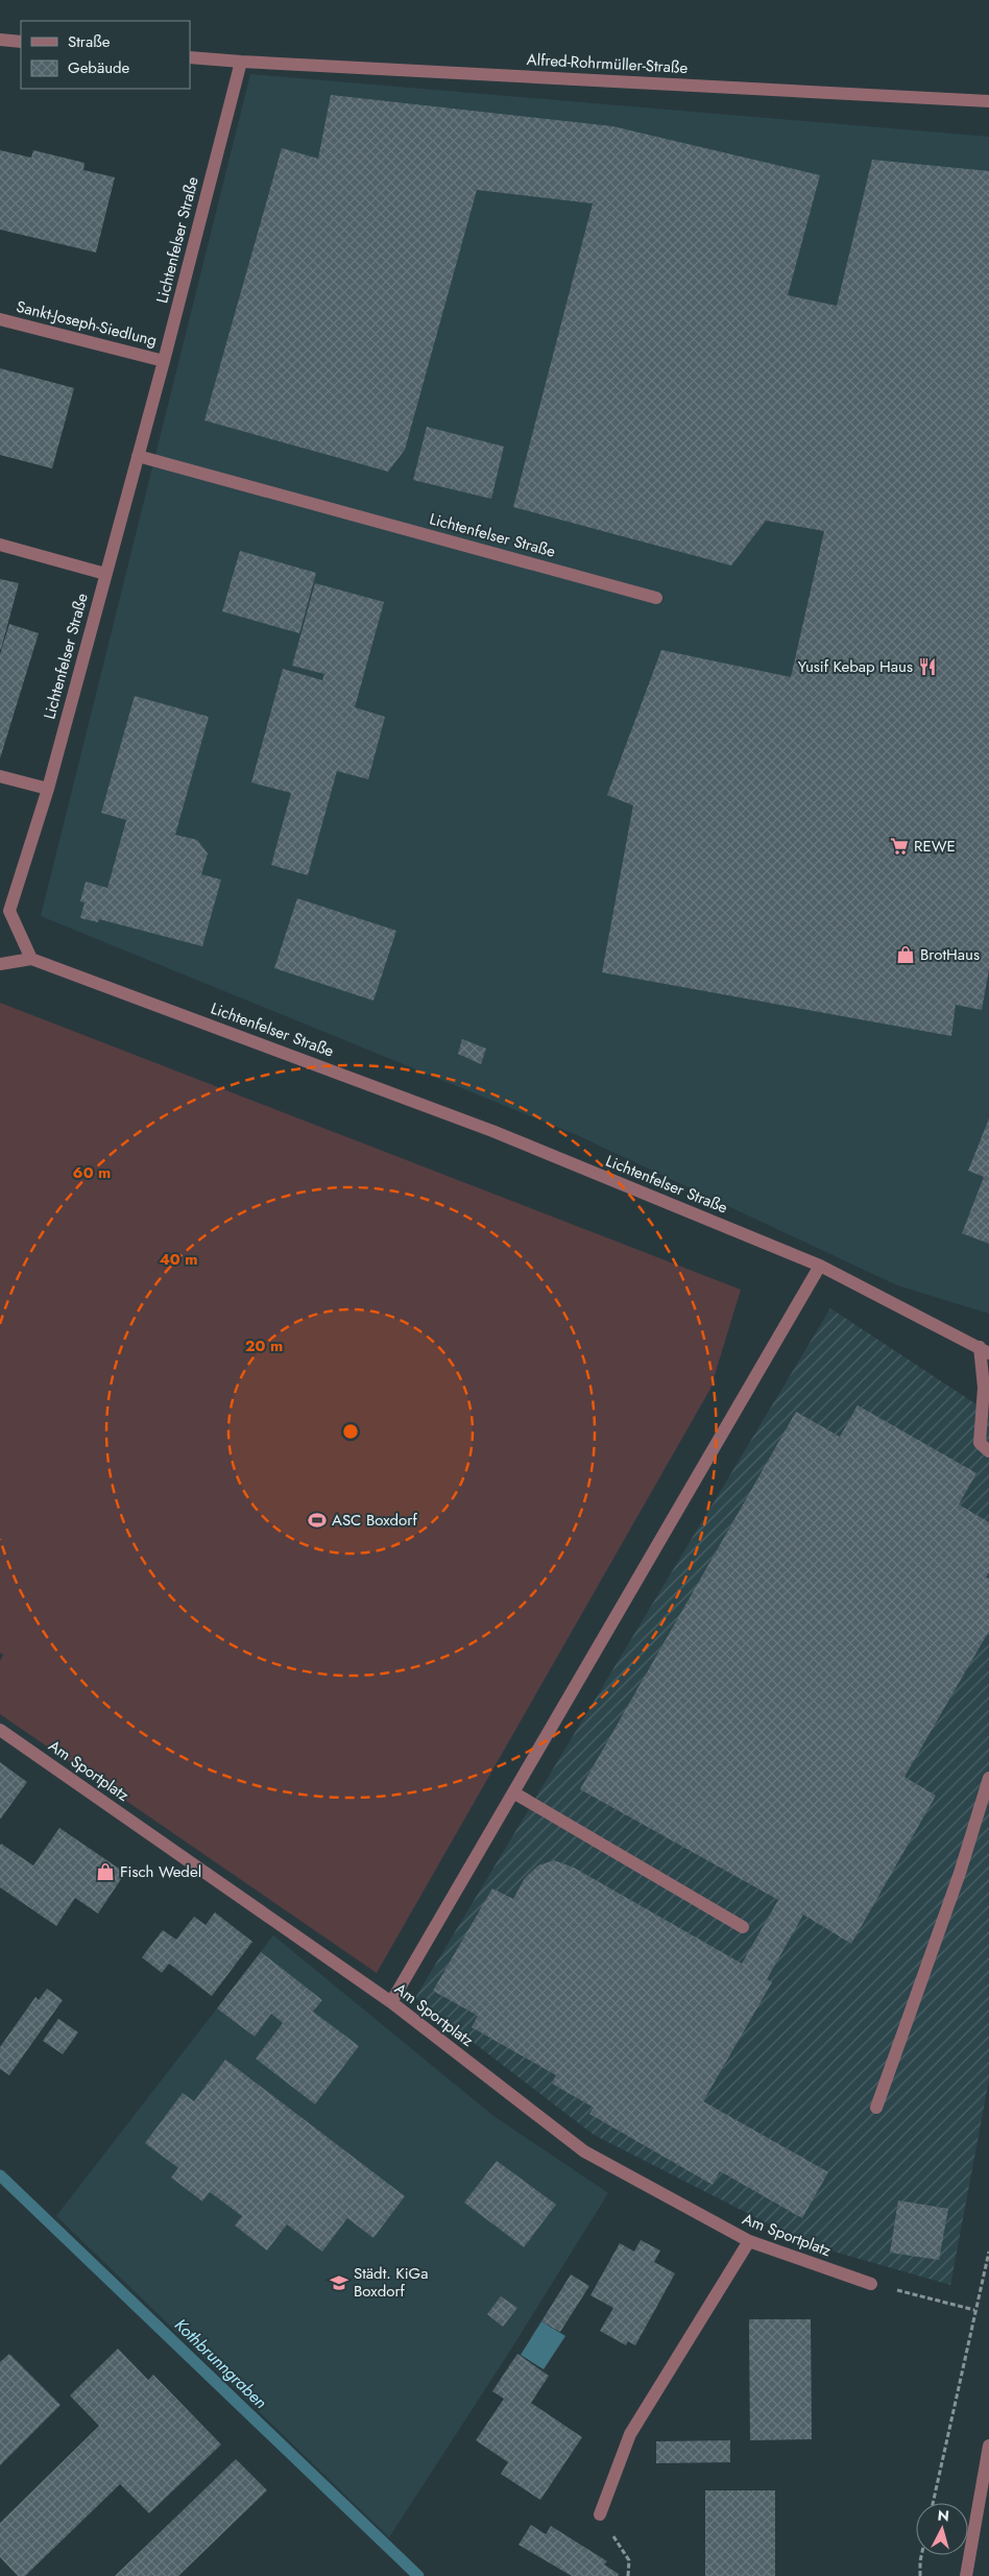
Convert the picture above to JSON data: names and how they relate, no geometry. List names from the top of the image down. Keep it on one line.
{"streets":{"street":["Alfred-Rohrmüller-Straße","Lichtenfelser Straße","Sankt-Joseph-Siedlung","Am Sportplatz"]},"crossings":[["Alfred-Rohrmüller-Straße","Lichtenfelser Straße"],["Lichtenfelser Straße","Sankt-Joseph-Siedlung"]],"water":["Kothbrunngraben"],"places":{"restaurant":["Yusif Kebap Haus"],"supermarket":["REWE"],"shop":["BrotHaus","Fisch Wedel"],"sports":["ASC Boxdorf"],"school or university":["Städt. KiGa Boxdorf"]},"legend":["Straße","Gebäude"],"north":"top","rings":["60 m","40 m","20 m"]}
